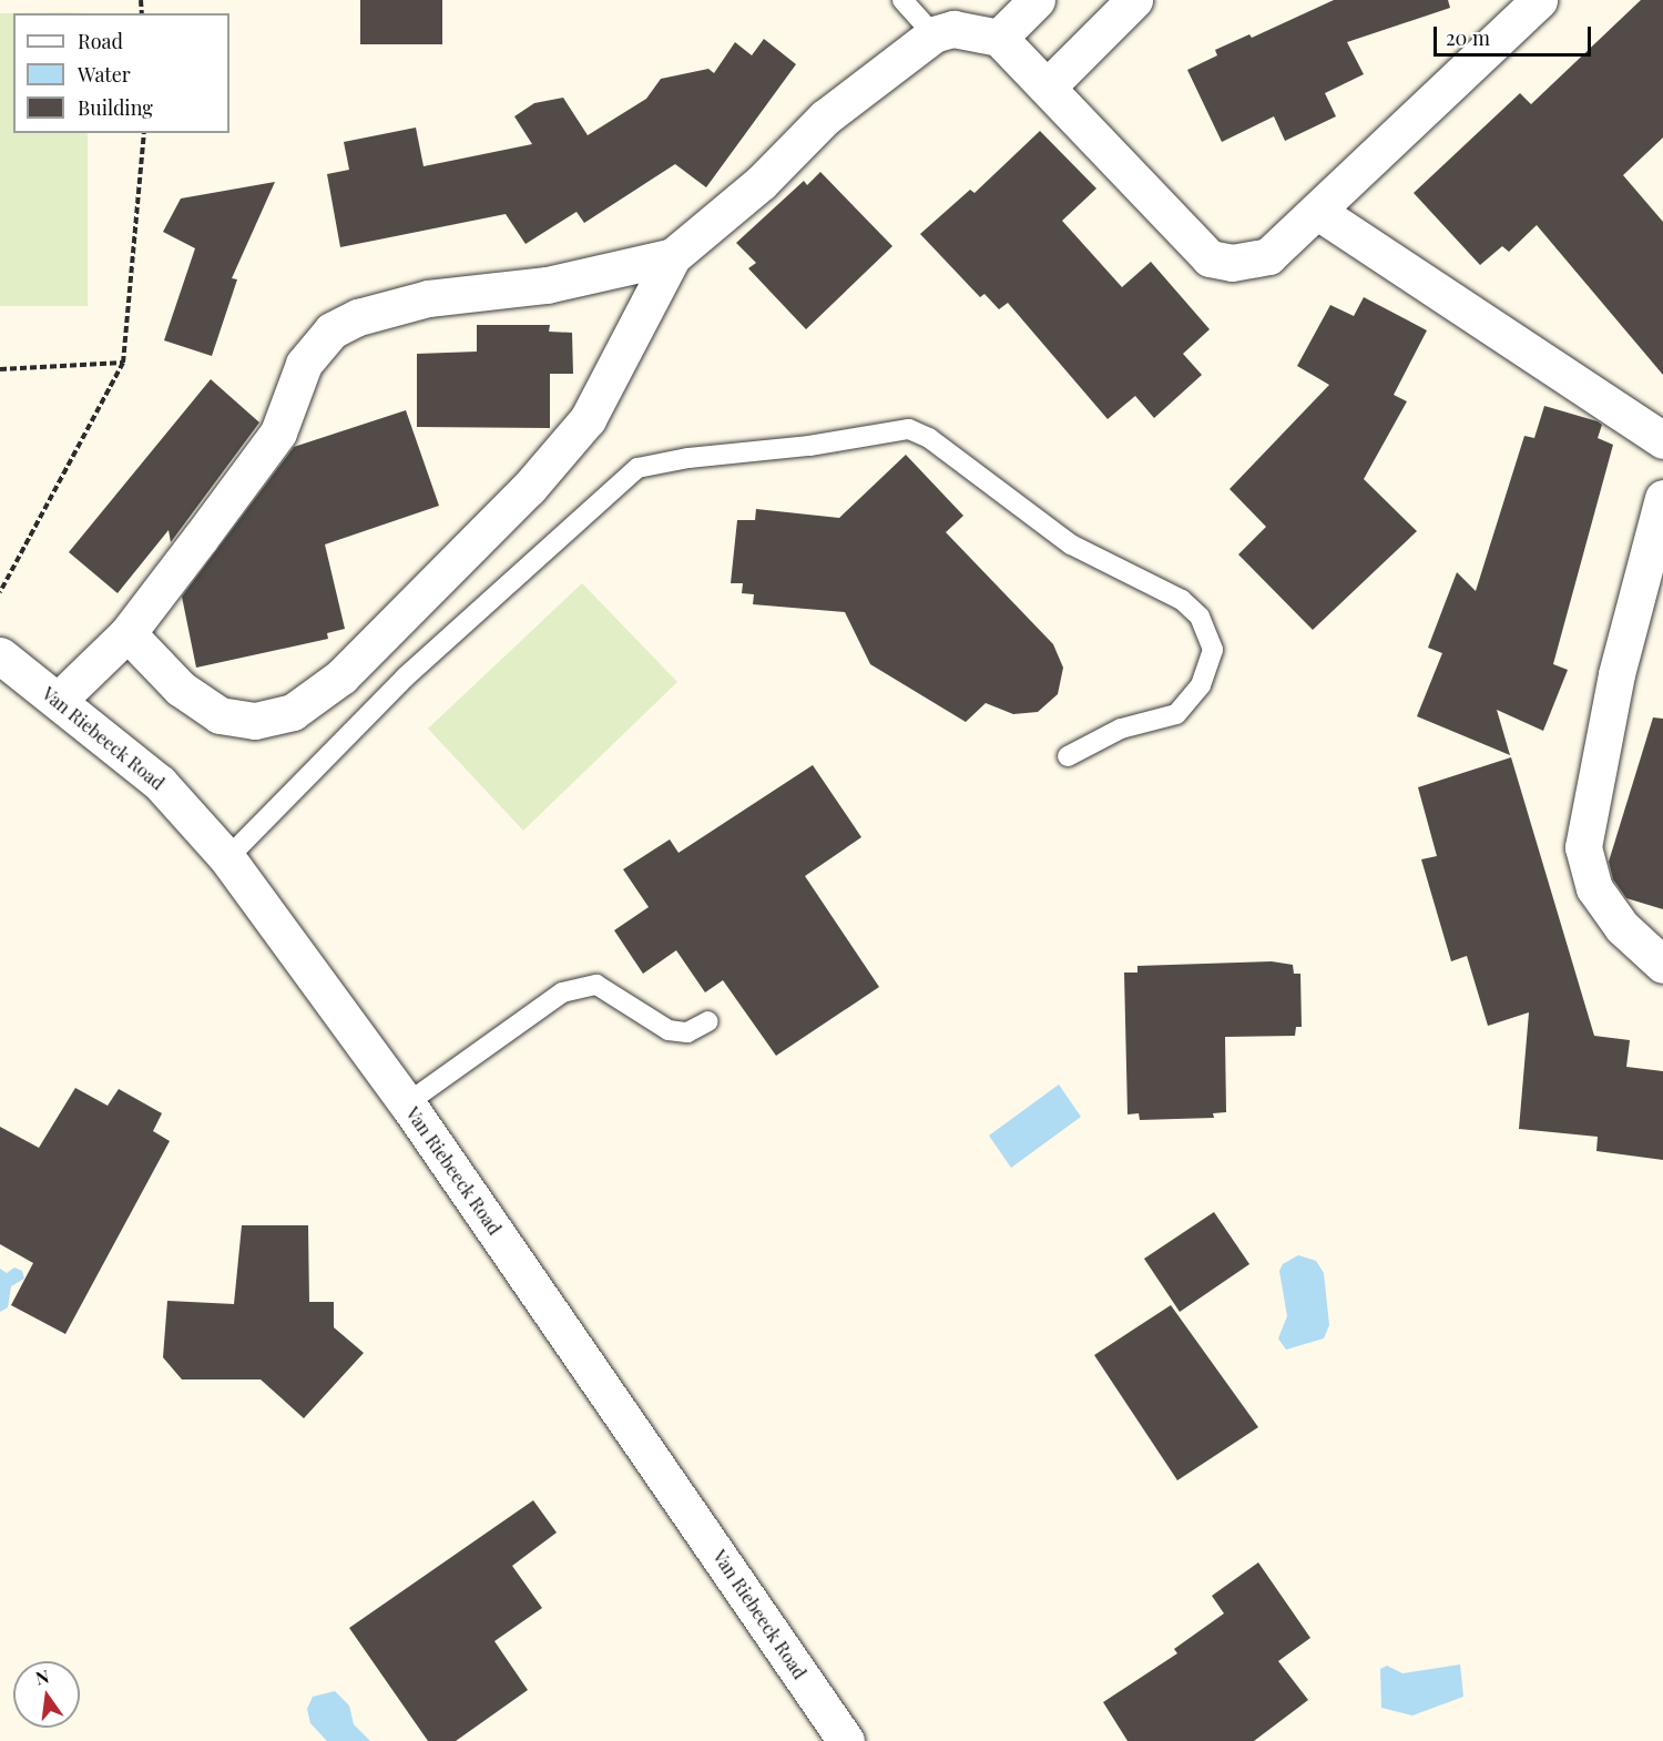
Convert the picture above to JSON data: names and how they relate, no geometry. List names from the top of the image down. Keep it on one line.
{"streets":{"street":["Van Riebeeck Road"]},"legend":["Road","Water","Building"],"scale_bar":"20 m","north":"top"}
